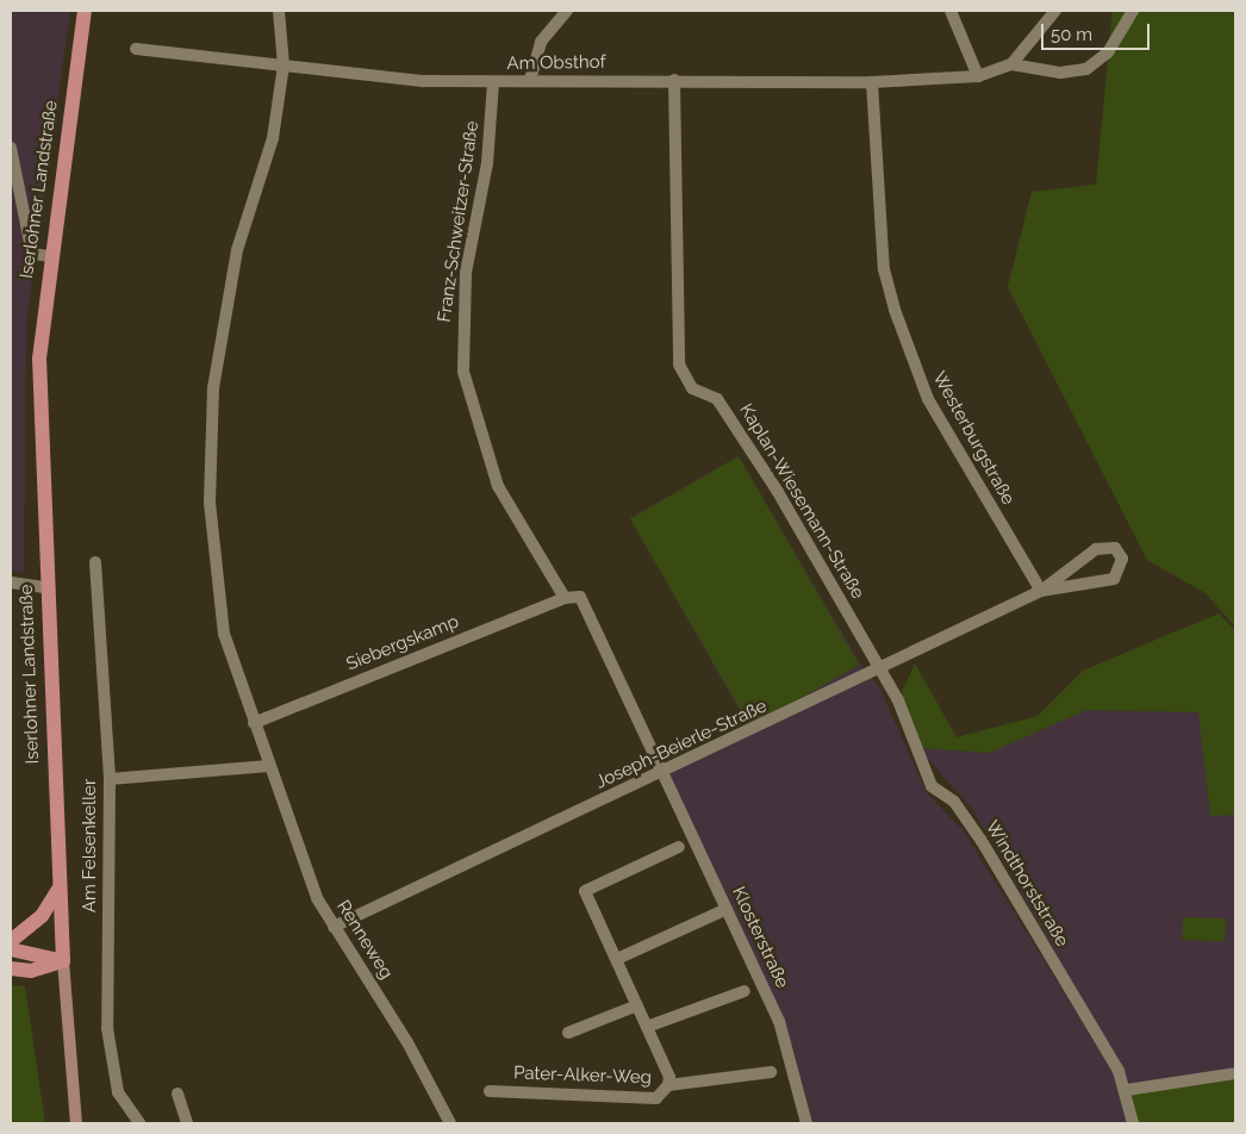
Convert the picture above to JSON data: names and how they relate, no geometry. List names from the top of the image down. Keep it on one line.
{"streets":{"main road":["Iserlohner Landstraße"],"street":["Am Obsthof","Franz-Schweitzer-Straße","Westerburgstraße","Kaplan-Wiesemann-Straße","Siebergskamp","Joseph-Beierle-Straße","Am Felsenkeller","Windthorststraße","Klosterstraße","Renneweg","Pater-Alker-Weg"]},"crossings":[["Am Obsthof","Franz-Schweitzer-Straße"],["Am Obsthof","Westerburgstraße"],["Am Obsthof","Kaplan-Wiesemann-Straße"],["Am Obsthof","Renneweg"],["Franz-Schweitzer-Straße","Siebergskamp"],["Westerburgstraße","Joseph-Beierle-Straße"],["Kaplan-Wiesemann-Straße","Joseph-Beierle-Straße"],["Kaplan-Wiesemann-Straße","Windthorststraße"],["Siebergskamp","Renneweg"],["Joseph-Beierle-Straße","Windthorststraße"],["Joseph-Beierle-Straße","Klosterstraße"],["Joseph-Beierle-Straße","Renneweg"]],"scale_bar":"50 m"}
